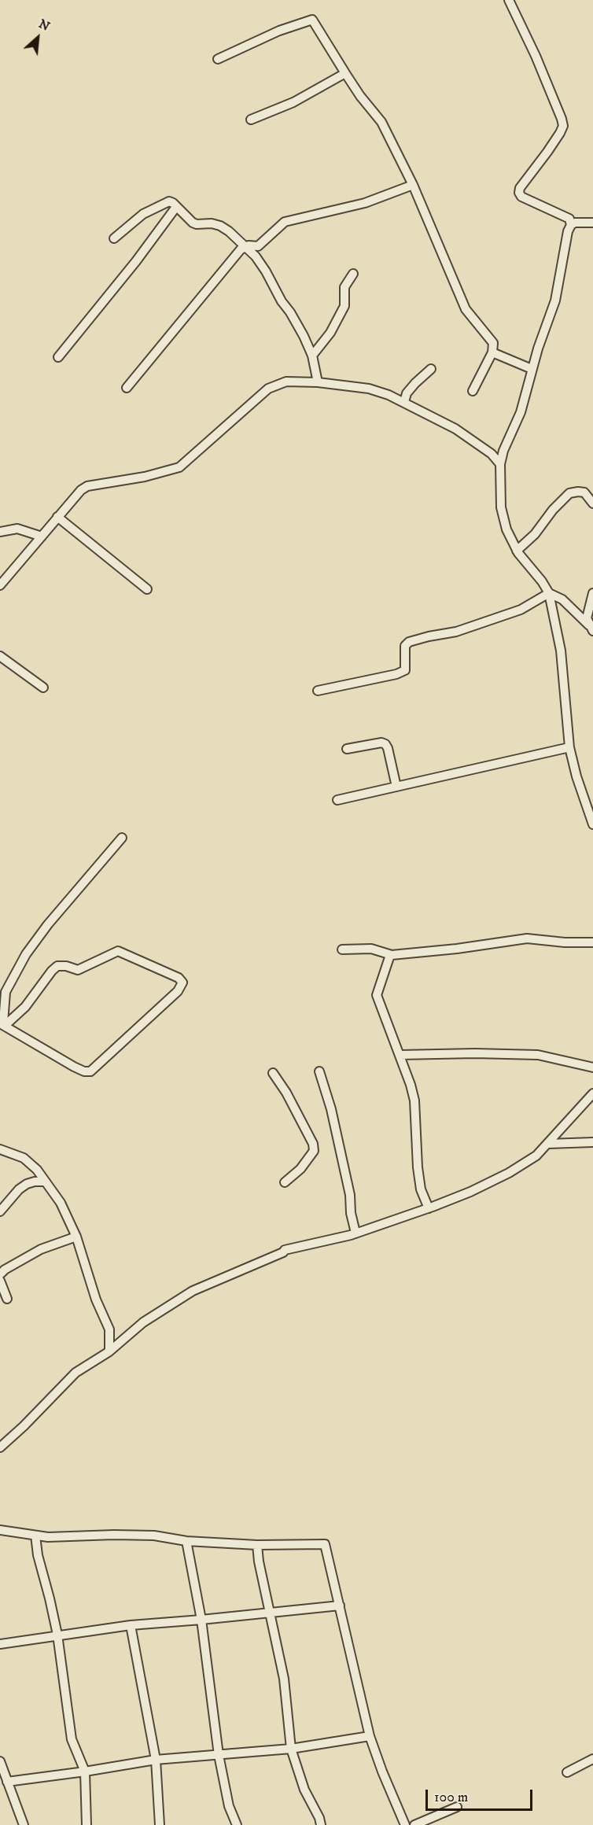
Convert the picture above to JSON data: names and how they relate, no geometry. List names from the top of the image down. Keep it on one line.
{"scale_bar":"100 m","north":"top right"}
